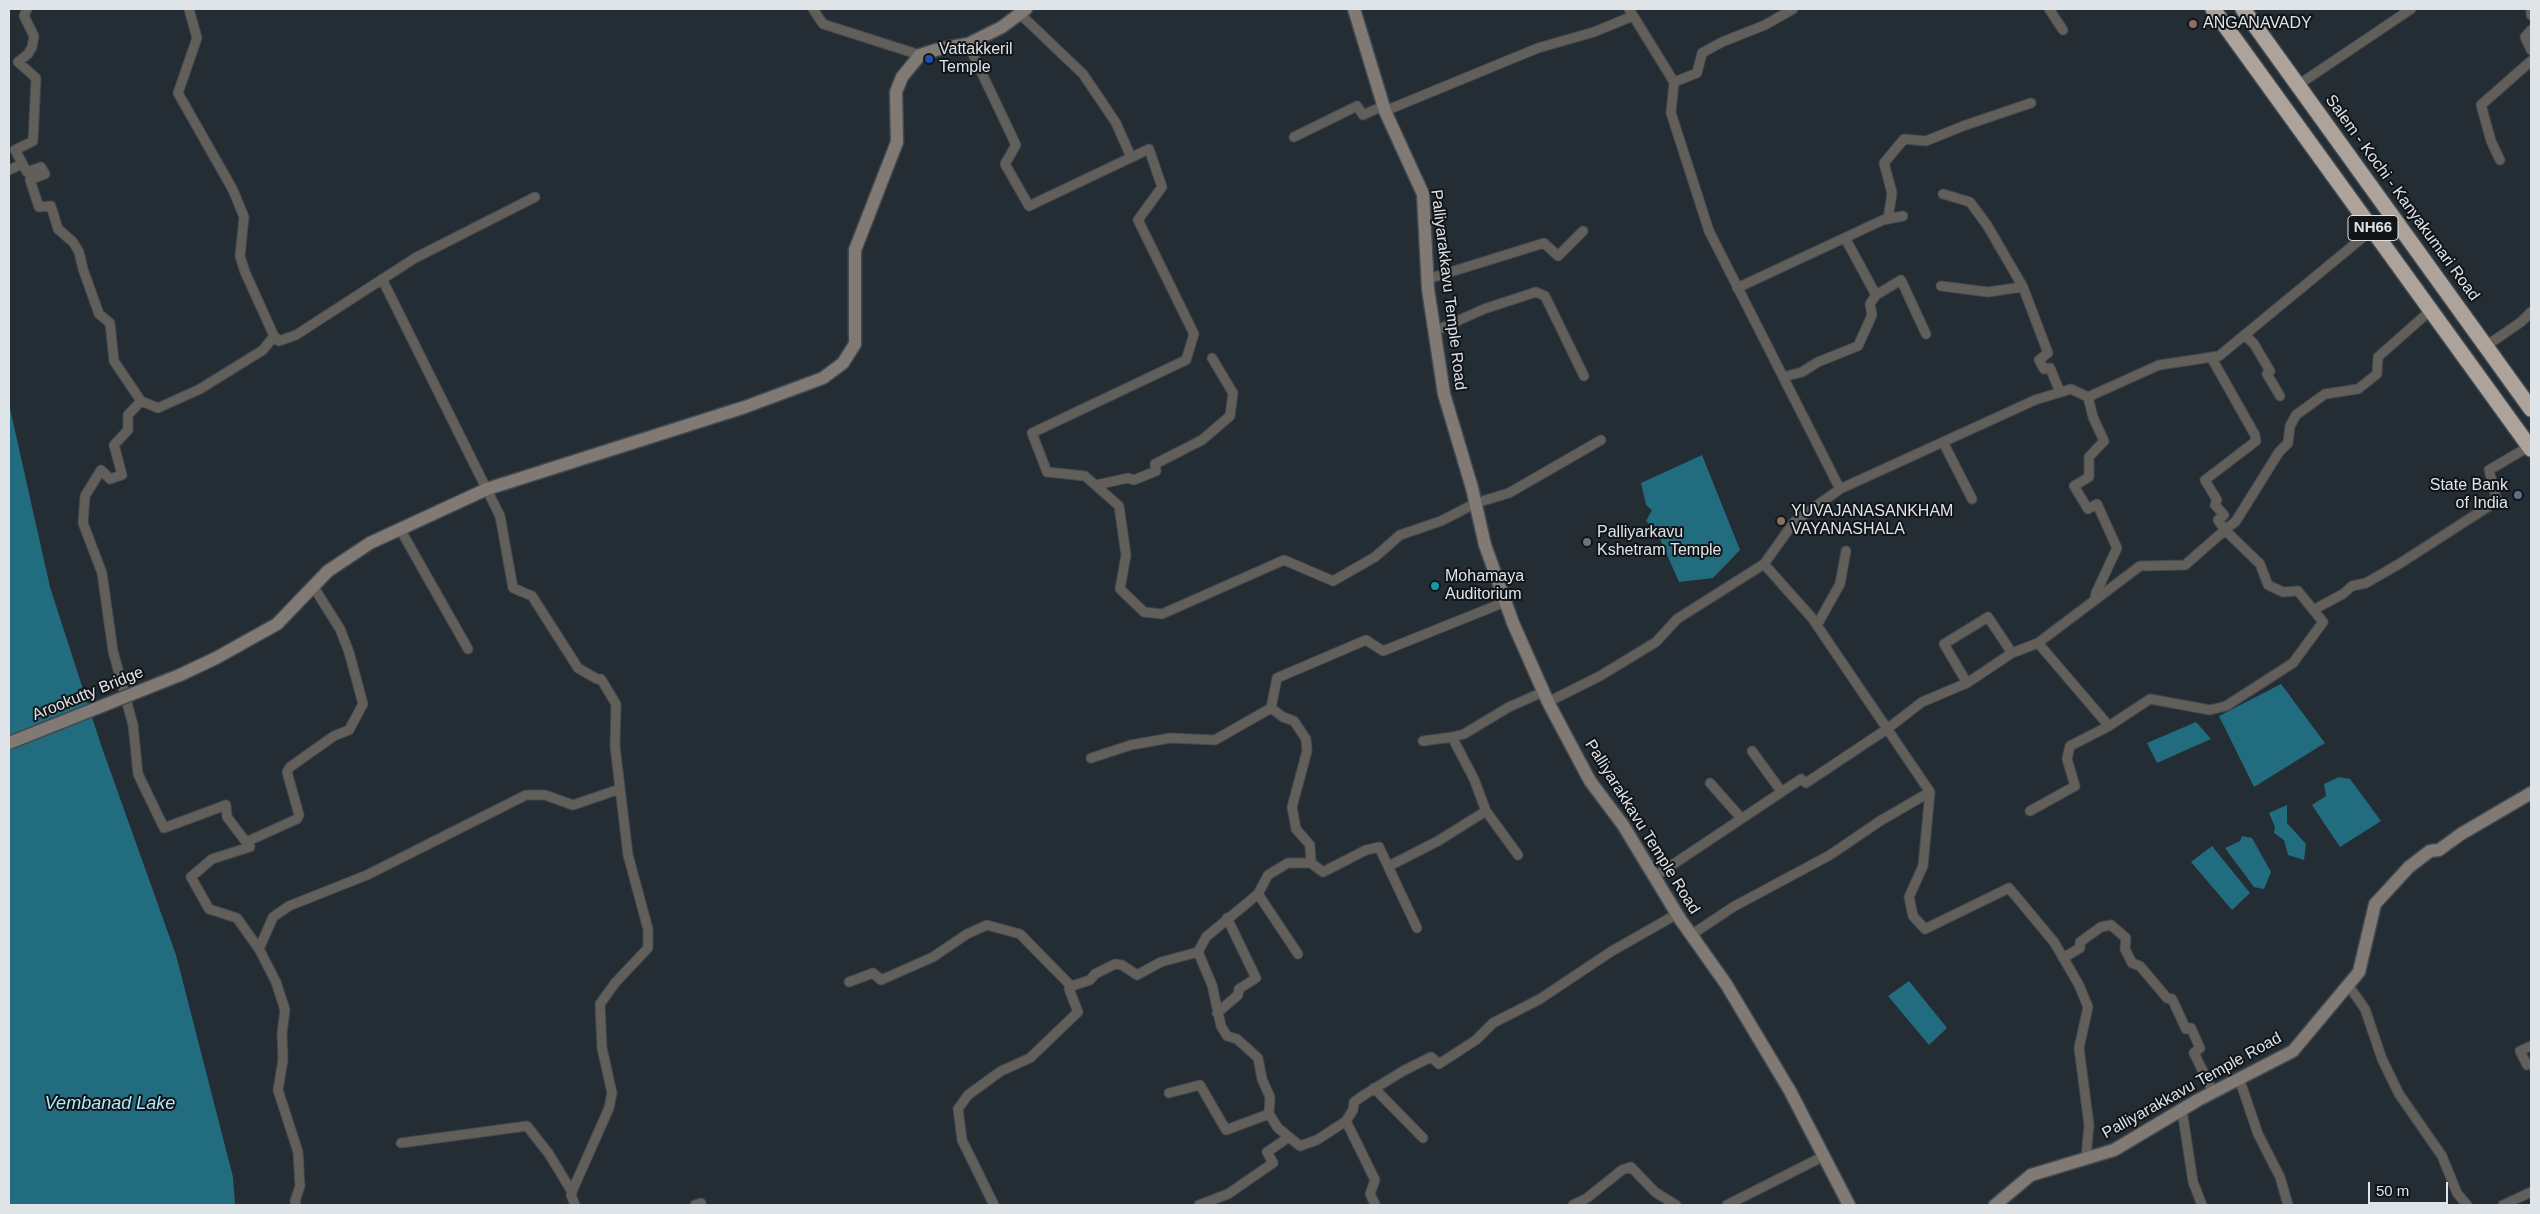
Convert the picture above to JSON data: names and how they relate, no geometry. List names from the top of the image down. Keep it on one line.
{"streets":{"highway":["Salem - Kochi - Kanyakumari Road","NH66"],"street":["Palliyarakkavu Temple Road","Arookutty Bridge"]},"water":["Vembanad Lake"],"places":["ANGANAVADY","Vattakkeril Temple","State Bank of India","YUVAJANASANKHAM VAYANASHALA","Palliyarkavu Kshetram Temple","Mohamaya Auditorium"],"scale_bar":"50 m"}
